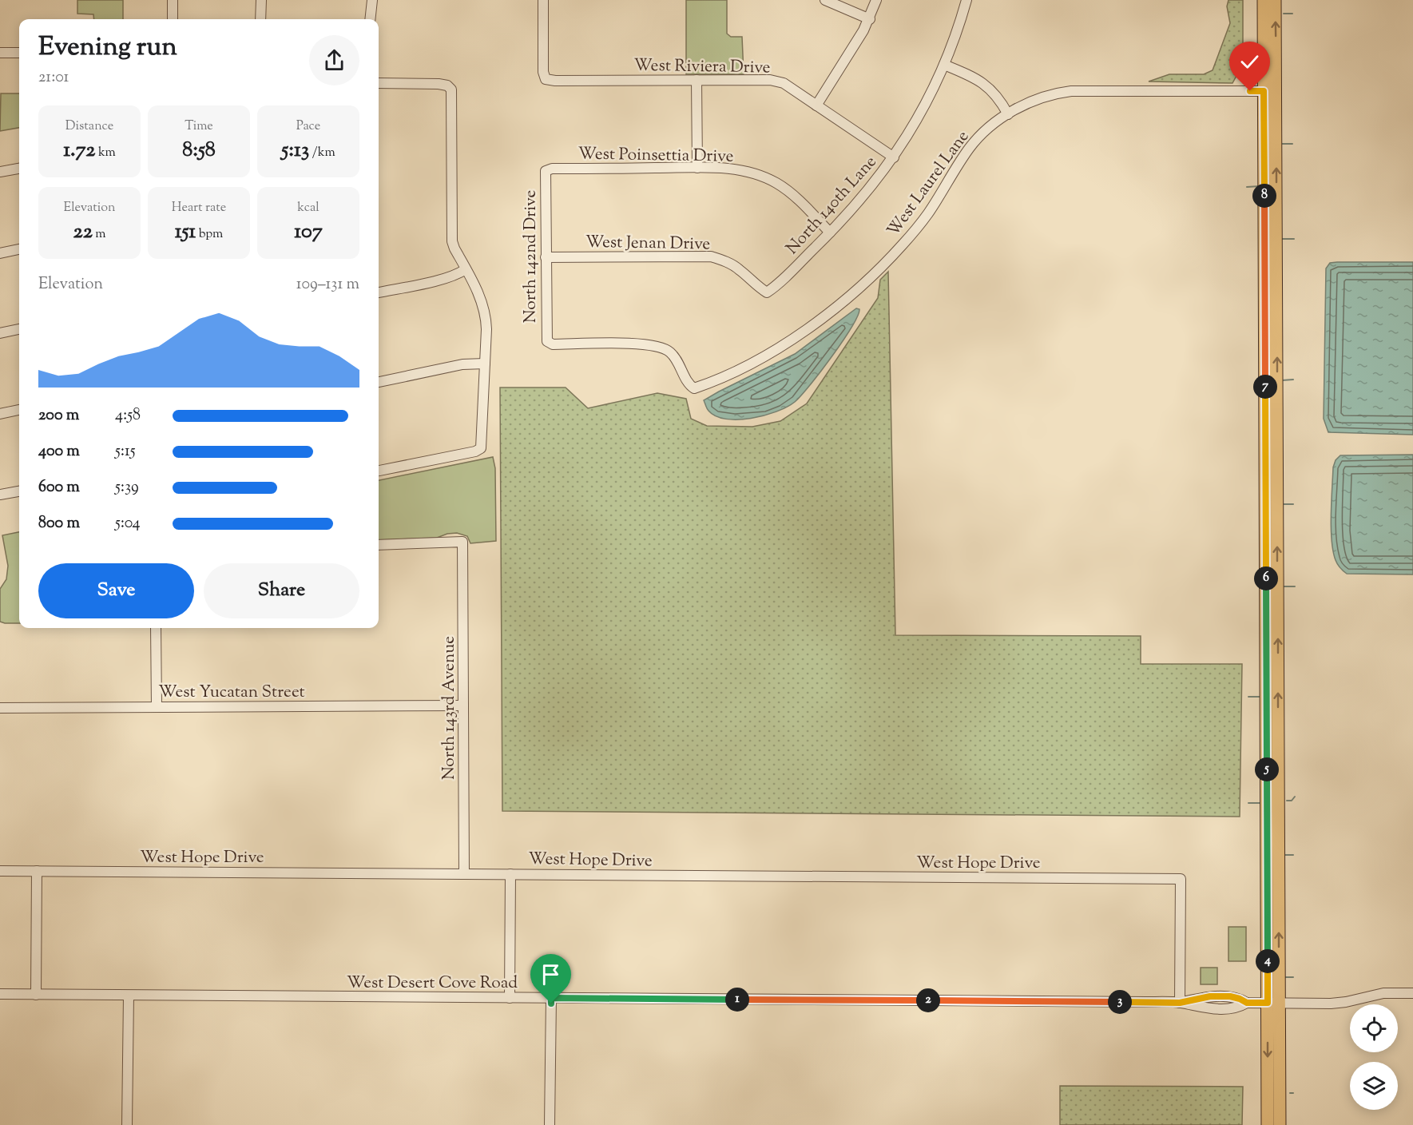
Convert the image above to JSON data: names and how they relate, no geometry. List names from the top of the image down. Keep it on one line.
{"streets":{"street":["West Riviera Drive","West Poinsettia Drive","West Laurel Lane","North 140th Lane","West Jenan Drive","North 142nd Drive","West Yucatan Street","North 143rd Avenue","West Hope Drive","West Desert Cove Road"]},"crossings":[["West Riviera Drive","North 140th Lane"],["West Poinsettia Drive","North 140th Lane"],["West Poinsettia Drive","North 142nd Drive"],["West Laurel Lane","North 142nd Drive"],["North 140th Lane","West Jenan Drive"],["West Jenan Drive","North 142nd Drive"],["West Yucatan Street","North 143rd Avenue"],["North 143rd Avenue","West Hope Drive"],["West Hope Drive","West Desert Cove Road"]],"page":{"heading":["Evening run","21:01"],"stats":[["Distance","1.72 km"],["Time","8:58"],["Pace","5:13 /km"],["Elevation","22 m"],["Heart rate","151 bpm"],["kcal","107"]],"pins":["8","7","6","5","4","1","2","3"],"chart":["Elevation","109–131 m"],"list":[{"name":"200 m","note":"4:58"},{"name":"400 m","note":"5:15"},{"name":"600 m","note":"5:39"},{"name":"800 m","note":"5:04"}],"buttons":["Save","Share"]}}
